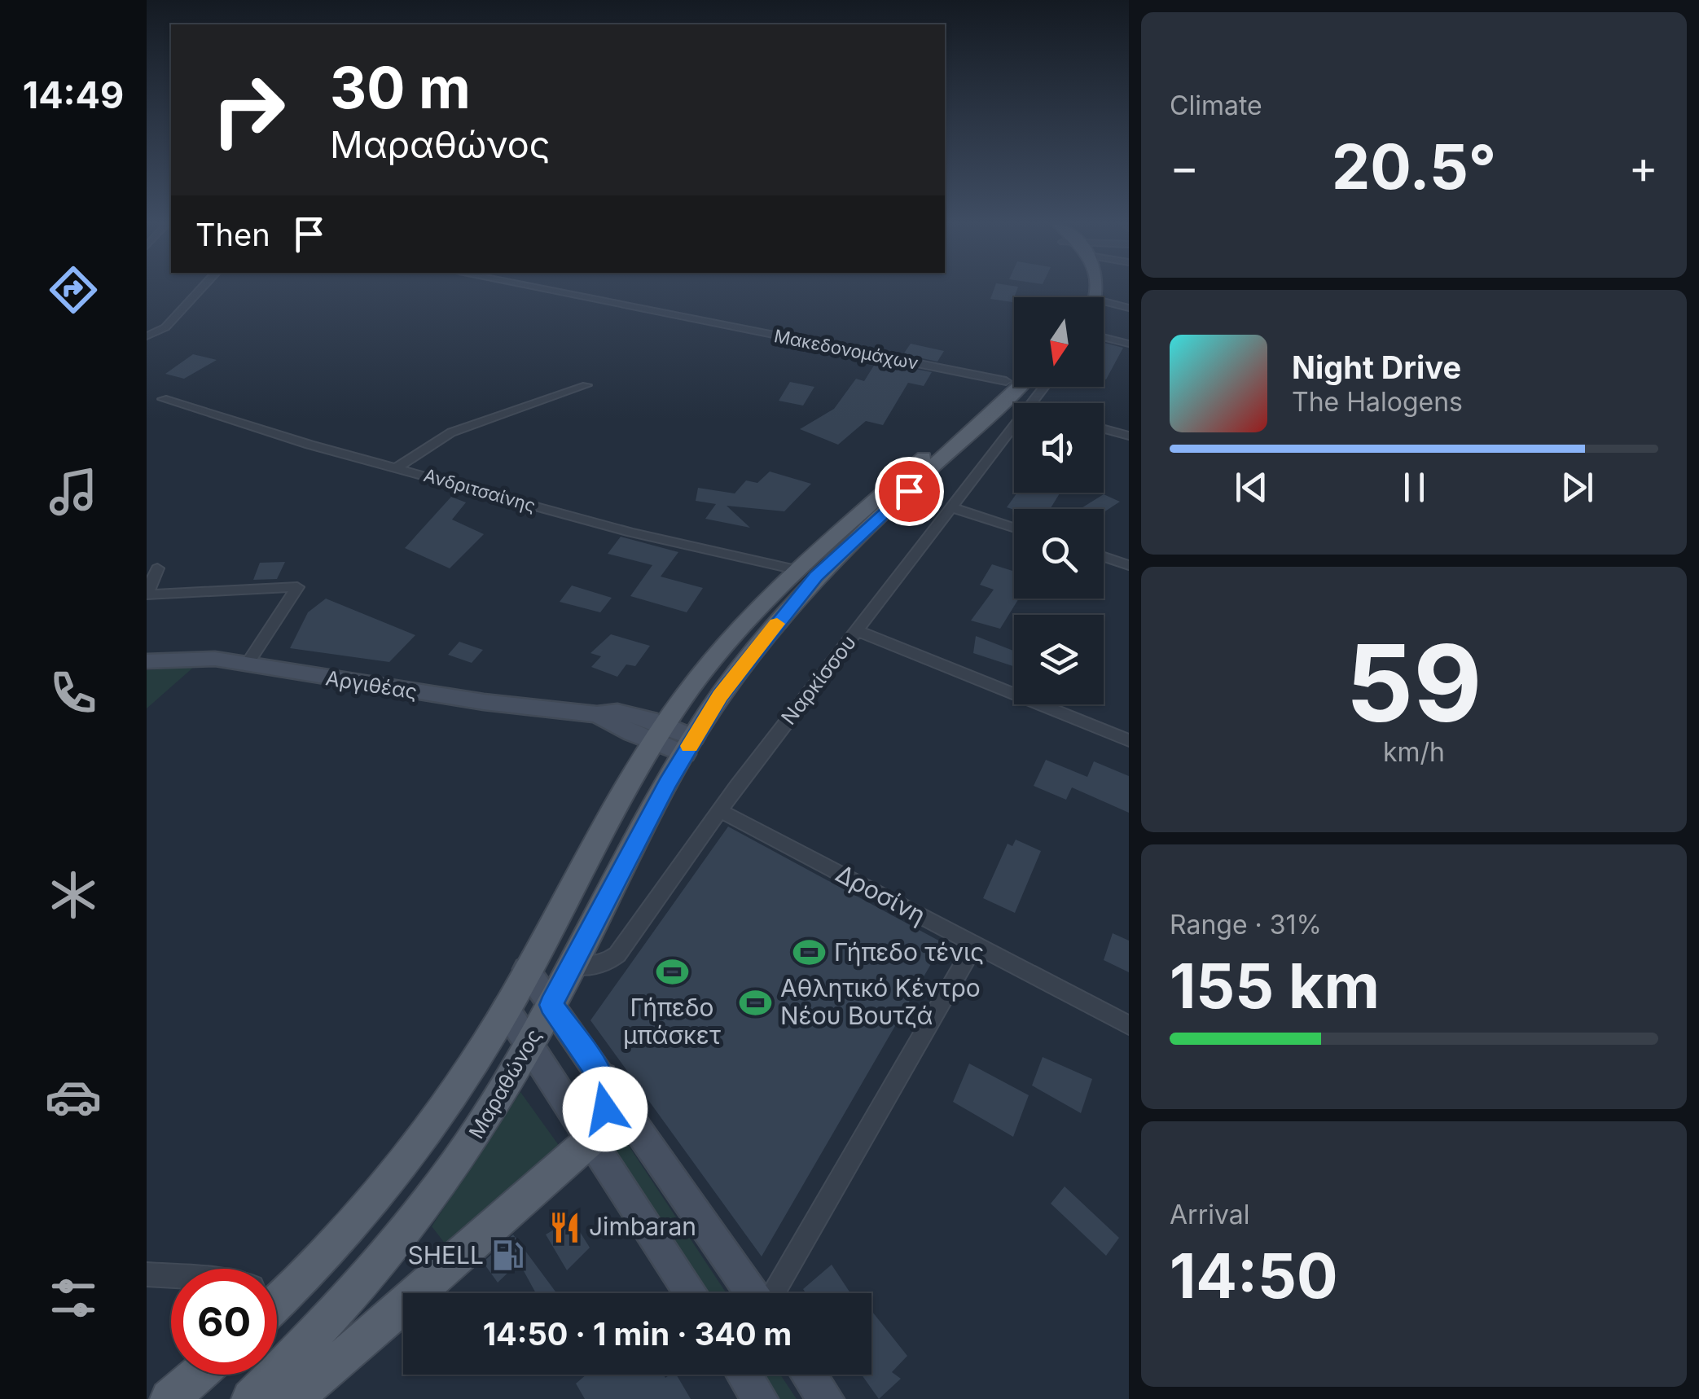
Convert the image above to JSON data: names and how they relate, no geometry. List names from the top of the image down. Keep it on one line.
{"streets":{"main road":["Μαραθώνος"],"street":["Μακεδονομάχων","Ανδριτσαίνης","Ναρκίσσου","Αργιθέας","Δροσίνη"]},"crossings":[["Μακεδονομάχων","Μαραθώνος"],["Ανδριτσαίνης","Μαραθώνος"],["Ναρκίσσου","Δροσίνη"],["Ναρκίσσου","Μαραθώνος"],["Αργιθέας","Μαραθώνος"]],"places":{"sports":["Γήπεδο τένις","Γήπεδο μπάσκετ","Αθλητικό Κέντρο Νέου Βουτζά"],"restaurant":["Jimbaran"],"fuel station":["SHELL"]},"north":"bottom","page":{"tabs":"14:49","tile":["Climate",["59","km/h"],["Range · 31%","155 km"],["Arrival","14:50"]],"turn":["30 m","Μαραθώνος"],"heat":["−","20.5°","+"],"then":"Then","song":["Night Drive","The Halogens"],"limit":"60","trip":"14:50 · 1 min · 340 m"}}
